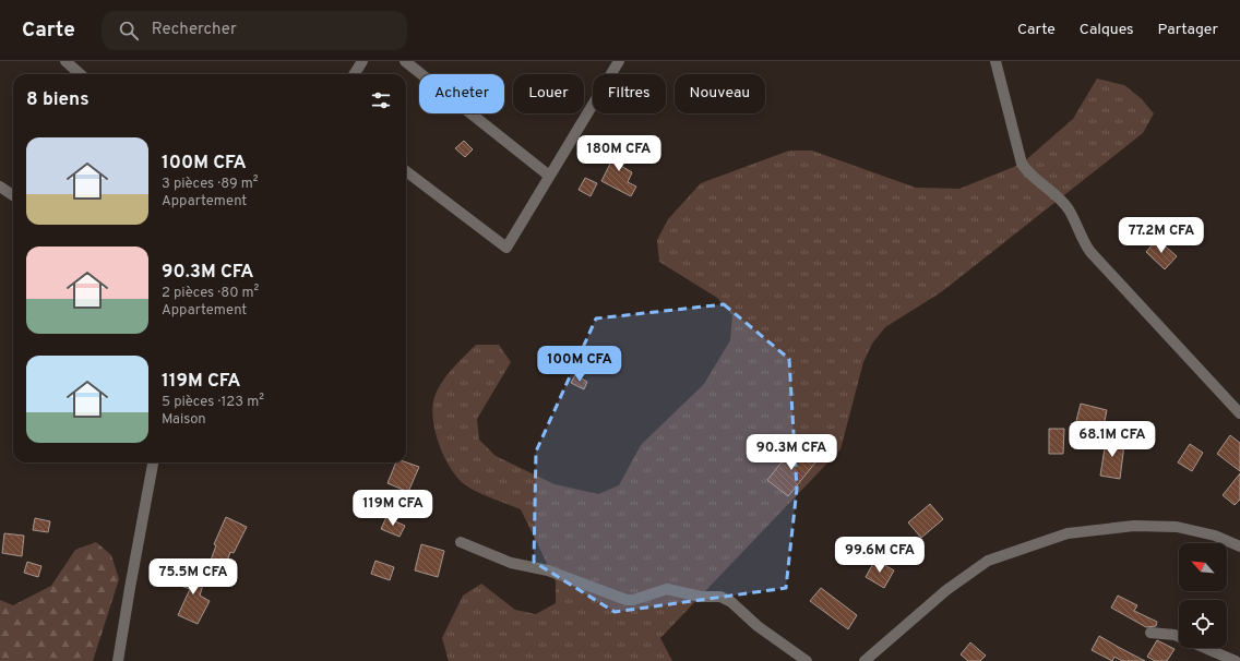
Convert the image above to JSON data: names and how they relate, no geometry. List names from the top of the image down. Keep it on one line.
{"north":"top left","page":{"header":"Carte","search":"Rechercher","nav":["Carte","Calques","Partager"],"chip":["Acheter","Louer","Filtres","Nouveau"],"heading":"8 biens","list":[{"name":"100M CFA","note":"3 pièces · 89 m² · Appartement"},{"name":"90.3M CFA","note":"2 pièces · 80 m² · Appartement"},{"name":"119M CFA","note":"5 pièces · 123 m² · Maison"}],"price":["180M CFA","77.2M CFA","100M CFA","68.1M CFA","90.3M CFA","119M CFA","99.6M CFA","75.5M CFA"]}}
